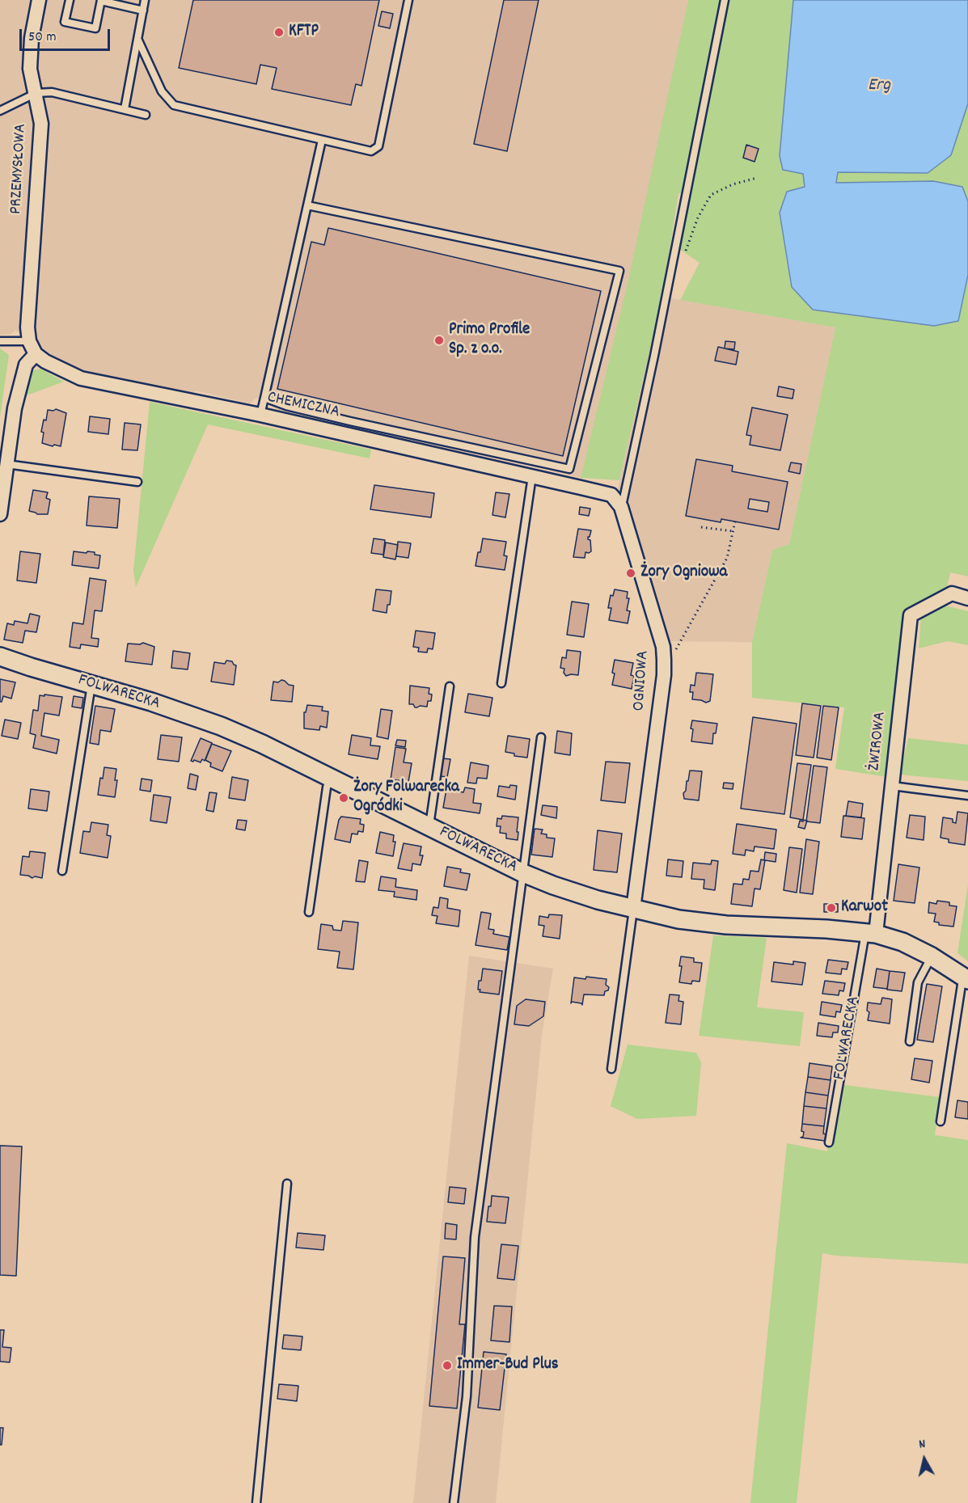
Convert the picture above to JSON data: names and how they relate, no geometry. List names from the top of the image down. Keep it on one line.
{"streets":{"street":["PRZEMYSŁOWA","CHEMICZNA","OGNIOWA","FOLWARECKA","ŻWIROWA"]},"crossings":[["PRZEMYSŁOWA","CHEMICZNA"],["CHEMICZNA","OGNIOWA"],["OGNIOWA","FOLWARECKA"],["FOLWARECKA","ŻWIROWA"]],"water":["Erg"],"places":["KFTP","Primo Profile Sp. z o.o.","Żory Ogniowa","Żory Folwarecka Ogródki","Karwot","Immer-Bud Plus"],"scale_bar":"50 m","north":"top"}
